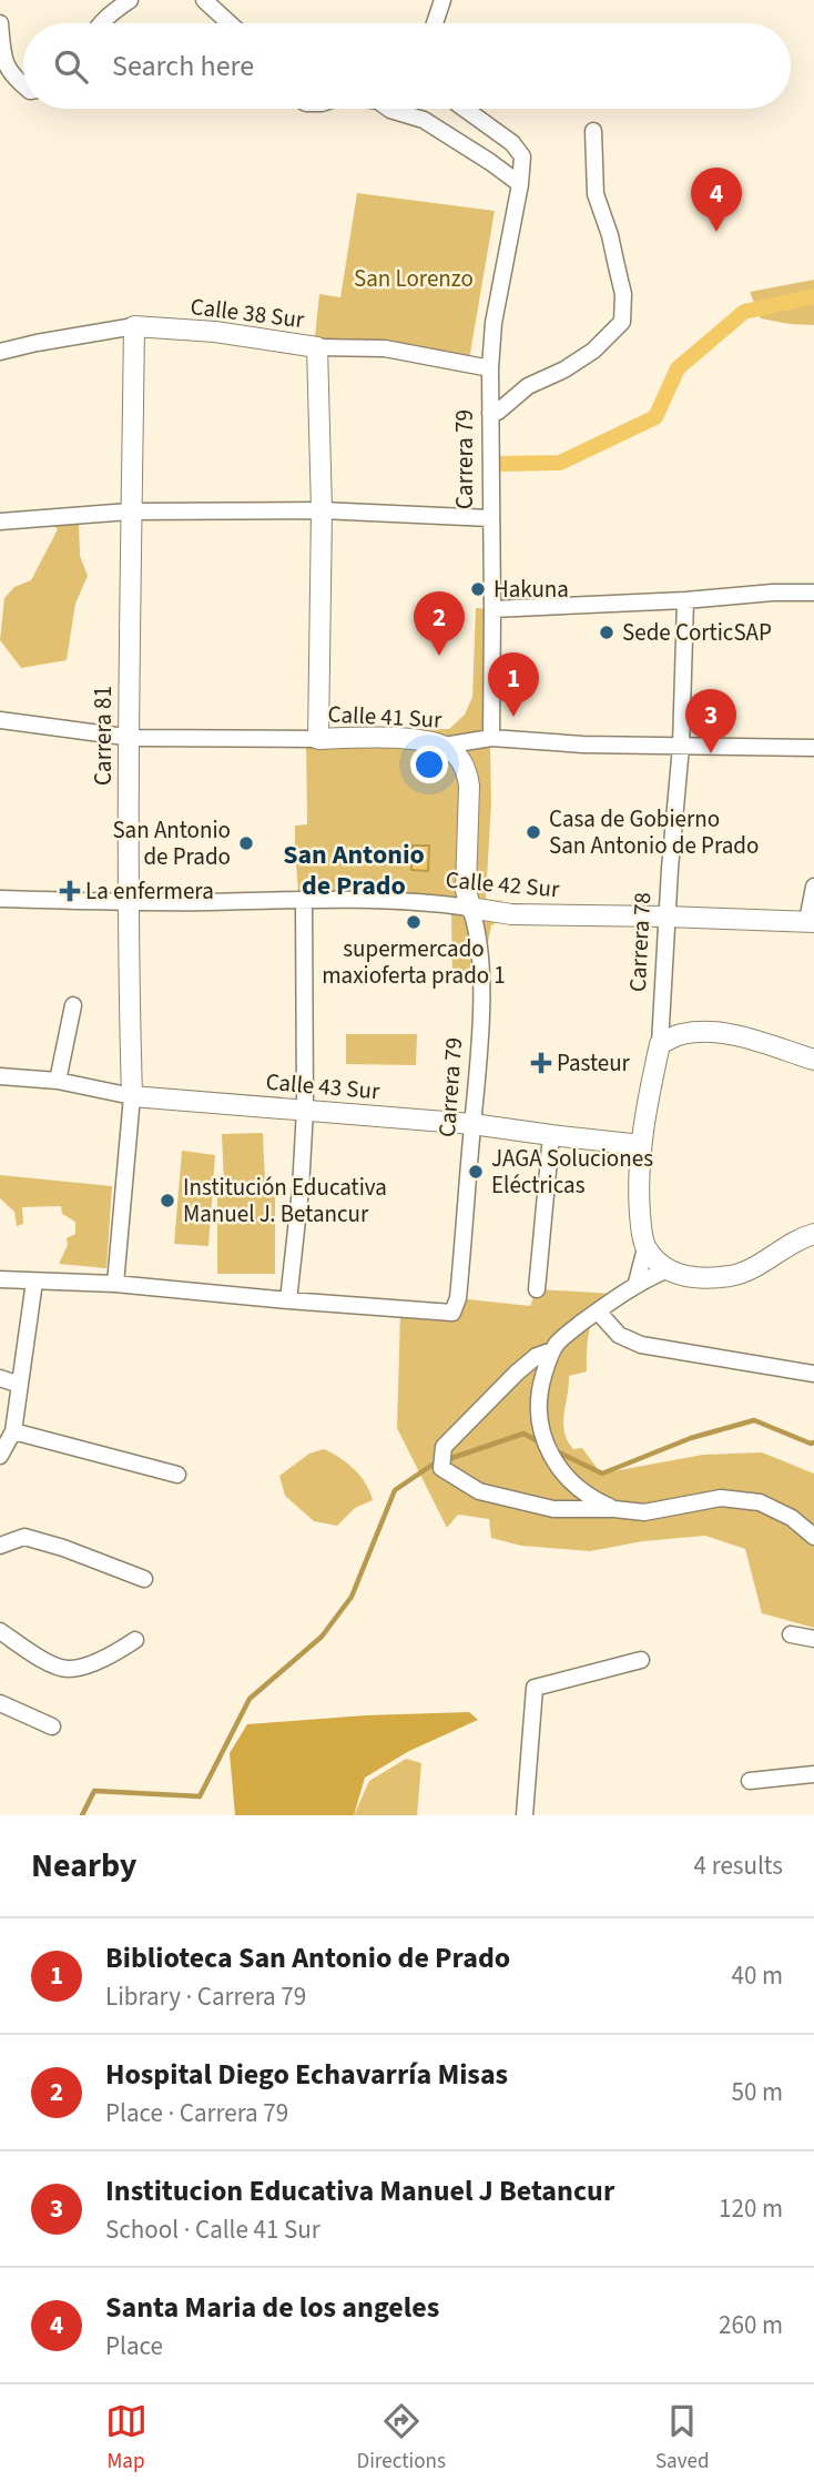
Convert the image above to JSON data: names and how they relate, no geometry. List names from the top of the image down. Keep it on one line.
{"streets":{"main road":["Calle 38 Sur","Carrera 79","Calle 41 Sur","Carrera 81","Calle 42 Sur","Carrera 78","Calle 43 Sur"]},"crossings":[["Calle 38 Sur","Carrera 79"],["Calle 38 Sur","Carrera 81"],["Carrera 79","Calle 41 Sur"],["Carrera 79","Calle 42 Sur"],["Carrera 79","Calle 43 Sur"],["Calle 41 Sur","Carrera 81"],["Calle 41 Sur","Carrera 78"],["Carrera 81","Calle 42 Sur"],["Carrera 81","Calle 43 Sur"],["Calle 42 Sur","Carrera 78"],["Carrera 78","Calle 43 Sur"]],"districts":["San Antonio de Prado"],"parks":["San Lorenzo"],"places":{"other":["Hakuna","Sede CorticSAP","Casa de Gobierno San Antonio de Prado","San Antonio de Prado","supermercado maxioferta prado 1","JAGA Soluciones Eléctricas","Institución Educativa Manuel J. Betancur"],"health":["La enfermera","Pasteur"]},"page":{"search":"Search here","pins":["4","2","1","3"],"heading":["Nearby","4 results"],"list":[{"mark":"1","name":"Biblioteca San Antonio de Prado","note":"Library · Carrera 79","value":"40 m"},{"mark":"2","name":"Hospital Diego Echavarría Misas","note":"Place · Carrera 79","value":"50 m"},{"mark":"3","name":"Institucion Educativa Manuel J Betancur","note":"School · Calle 41 Sur","value":"120 m"},{"mark":"4","name":"Santa Maria de los angeles","note":"Place","value":"260 m"}],"nav":["Map","Directions","Saved"]}}
